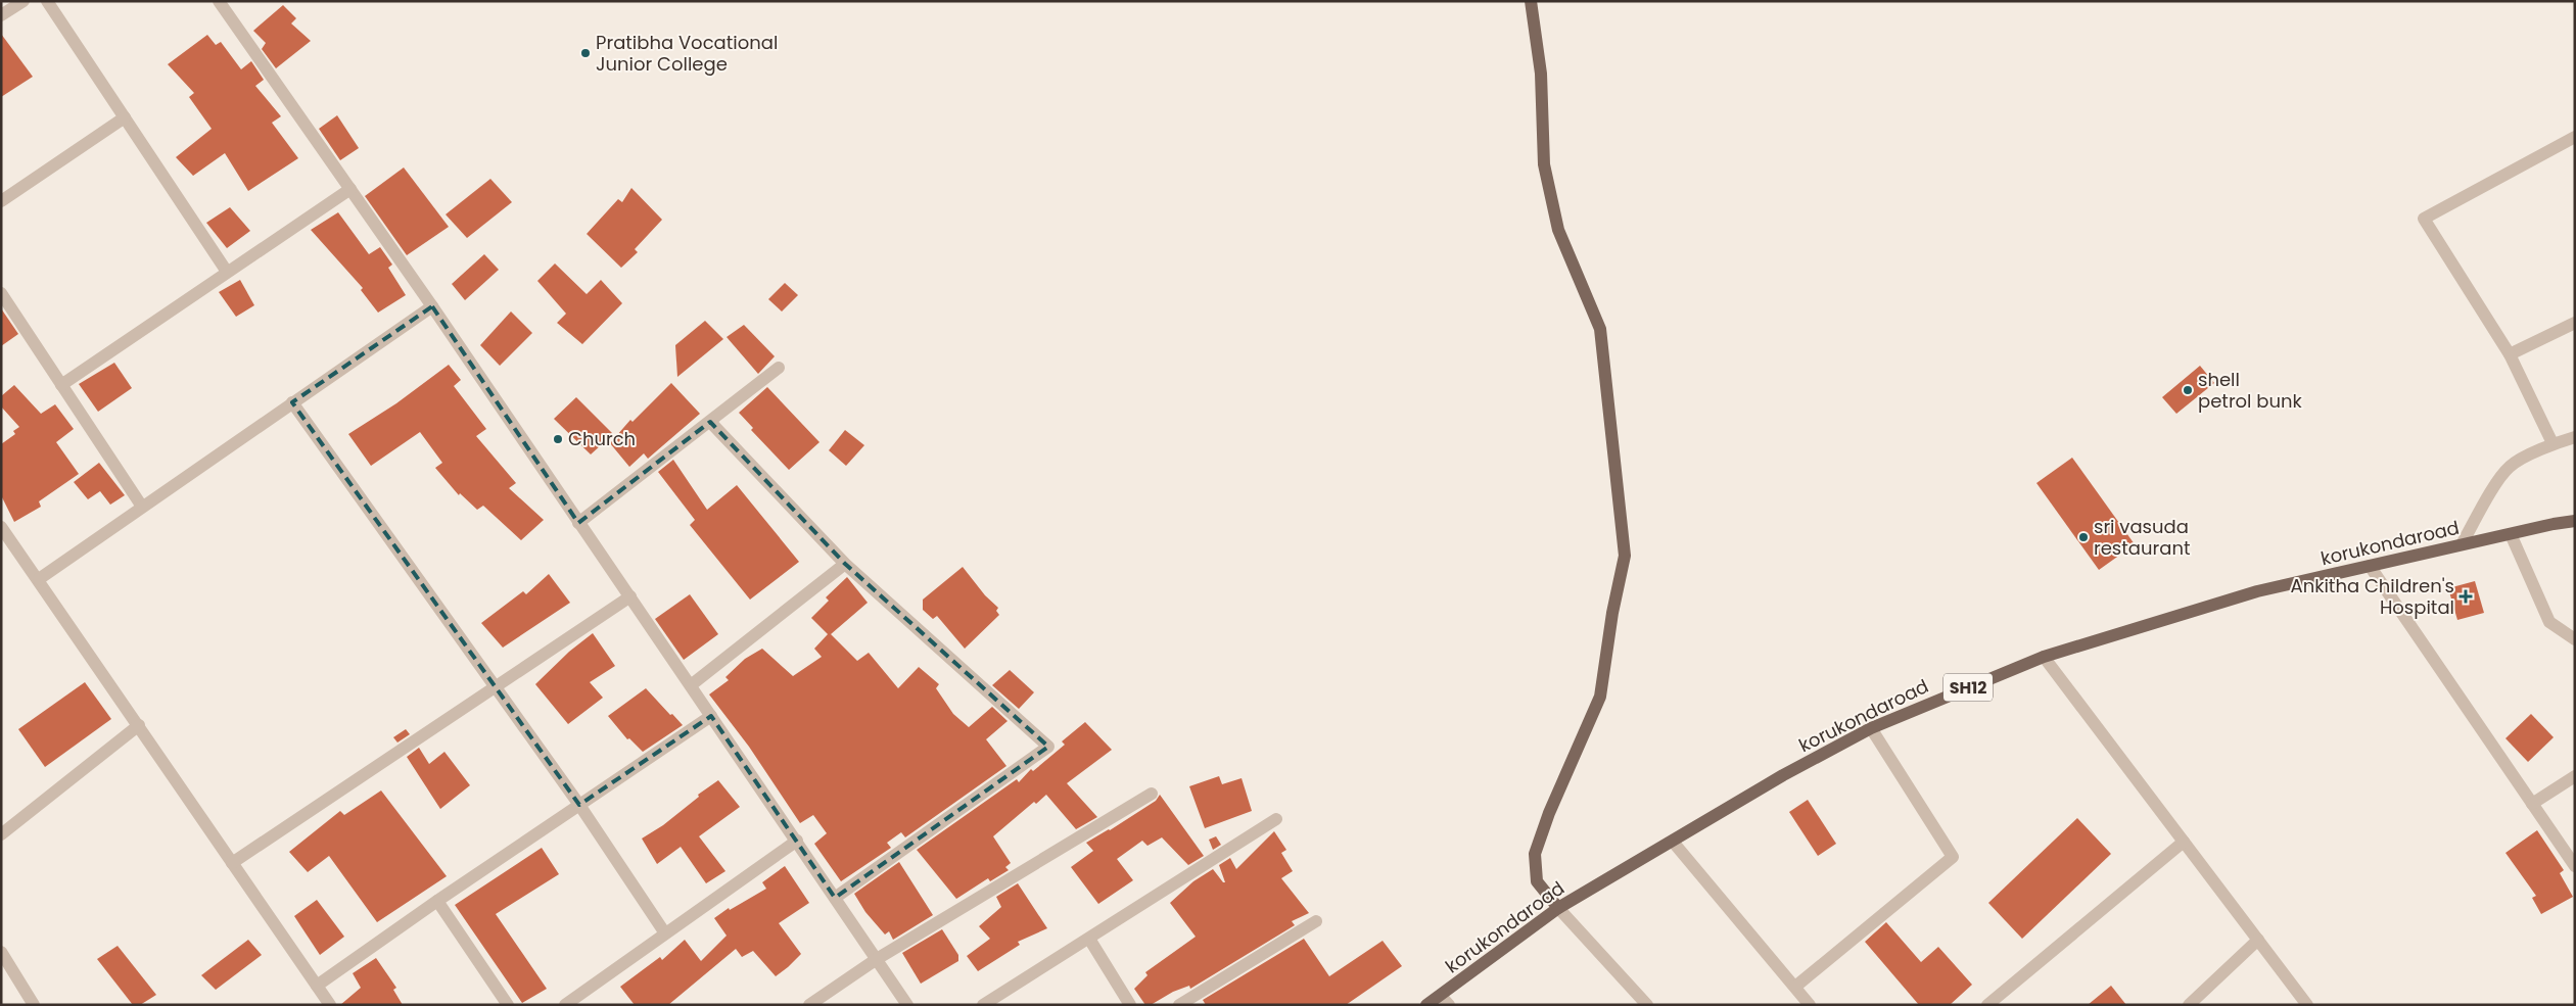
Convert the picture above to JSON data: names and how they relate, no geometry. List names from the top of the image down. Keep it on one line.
{"streets":{"main road":["korukondaroad","SH12"]},"places":{"other":["Pratibha Vocational Junior College","shell petrol bunk","Church","sri vasuda restaurant"],"health":["Ankitha Children's Hospital"]}}
